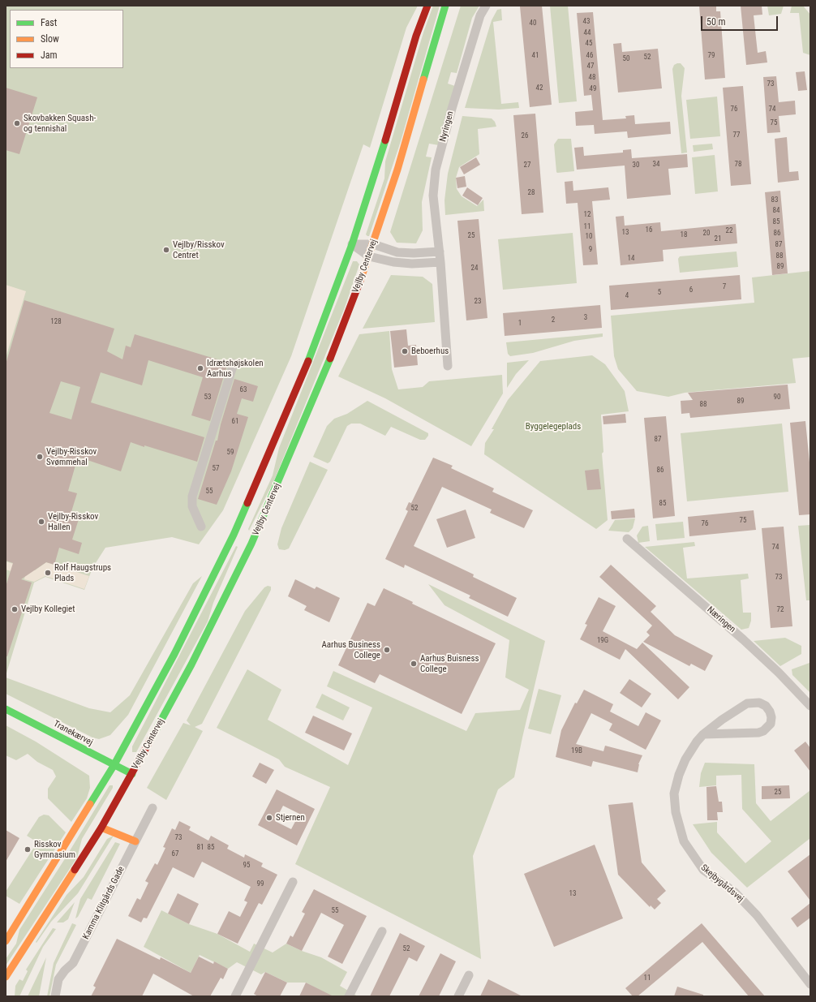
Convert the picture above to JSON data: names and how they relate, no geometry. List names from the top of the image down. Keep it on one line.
{"streets":{"street":["Nyringen","Vejlby Centervej","Næringen","Tranekærvej","Skejbygårdsvej","Kamma Klitgårds Gade"]},"crossings":[["Vejlby Centervej","Tranekærvej"]],"parks":["Byggelegeplads"],"places":["Skovbakken Squash- og tennishal","Vejlby/Risskov Centret","Beboerhus","Idrætshøjskolen Aarhus","Vejlby-Risskov Svømmehal","Vejlby-Risskov Hallen","Rolf Haugstrups Plads","Vejlby Kollegiet","Aarhus Business College","Aarhus Buisness College","Stjernen","Risskov Gymnasium"],"house_numbers":["43","40","44","45","41","46","79","52","50","47","48","73","42","49","76","74","75","77","26","34","78","27","30","28","83","84","12","85","11","16","22","13","20","86","18","25","10","21","87","9","88","14","89","24","7","6","5","4","23","3","2","128","1","63","53","90","89","88","61","87","59","57","86","55","85","52","75","76","74","73","72","19G","19B","25","73","81","85","67","95","99","13","55","52","11"],"legend":["Fast","Slow","Jam"],"scale_bar":"50 m"}
